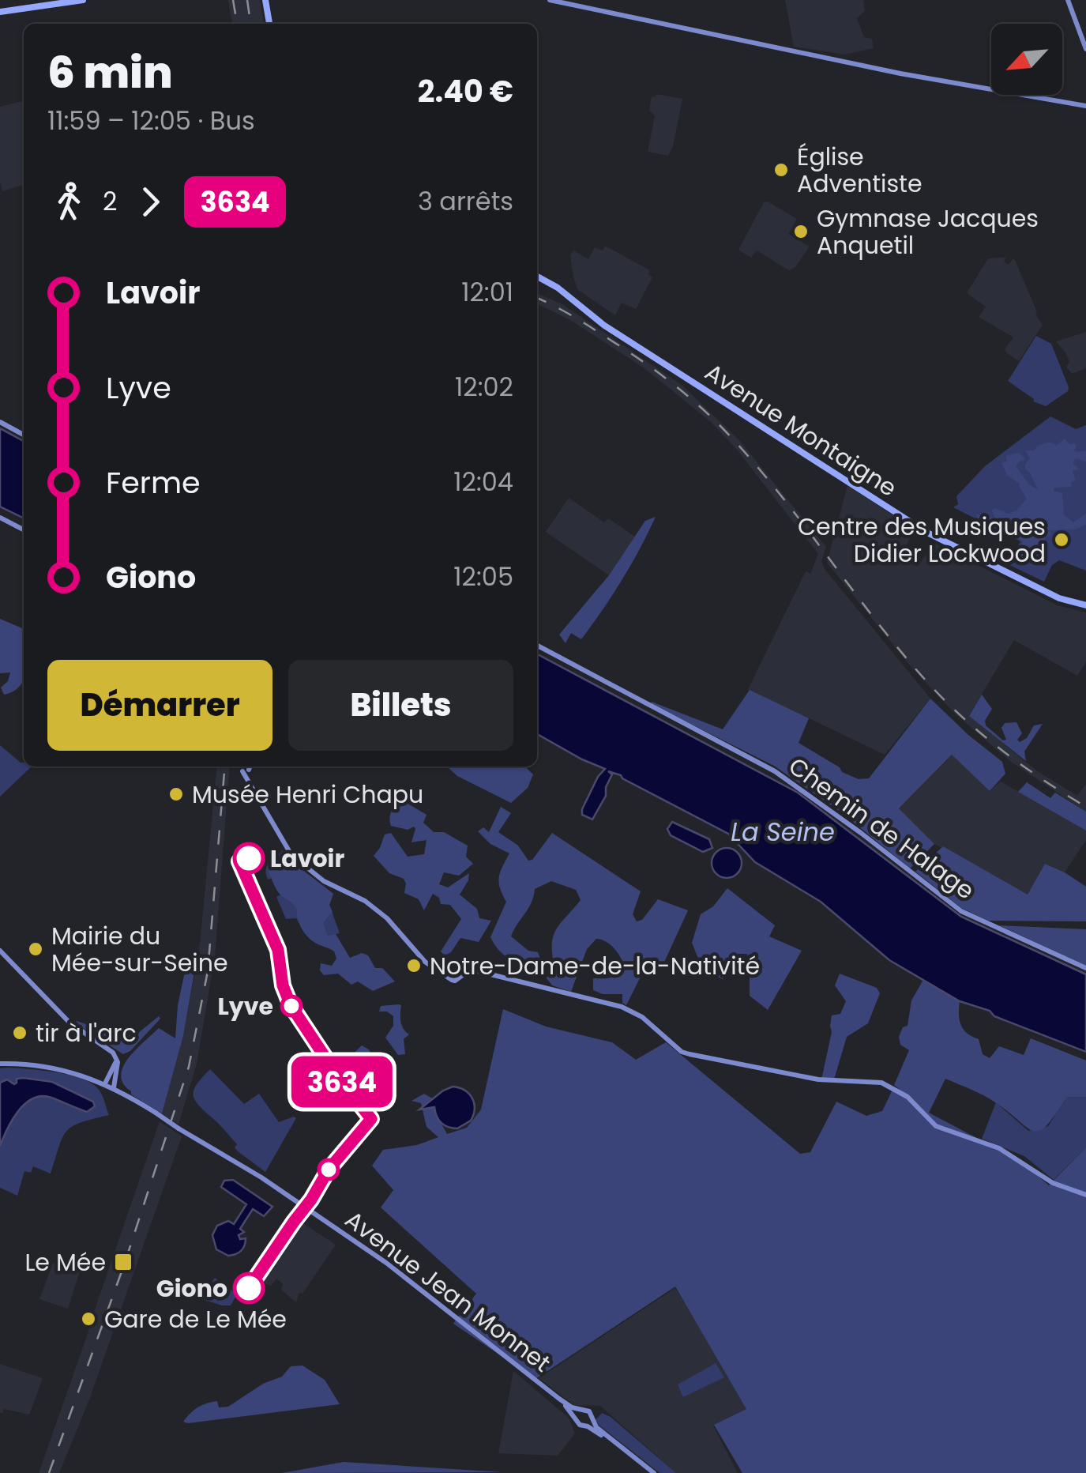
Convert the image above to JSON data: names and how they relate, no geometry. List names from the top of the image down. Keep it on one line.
{"streets":{"main road":["Avenue Montaigne"],"street":["Chemin de Halage","Avenue Jean Monnet"]},"water":["La Seine"],"places":{"other":["Église Adventiste","Gymnase Jacques Anquetil","Centre des Musiques Didier Lockwood","Musée Henri Chapu","Lavoir","Mairie du Mée-sur-Seine","Notre-Dame-de-la-Nativité","Lyve","tir à l'arc","Giono","Gare de Le Mée"],"transit":["Le Mée"]},"lines":["bus line 3634"],"north":"bottom left","page":{"on_map":"3634","heading":["6 min","11:59 – 12:05 · Bus","2.40 €"],"legs":["2","3634","3 arrêts"],"list":[{"name":"Lavoir","value":"12:01"},{"name":"Lyve","value":"12:02"},{"name":"Ferme","value":"12:04"},{"name":"Giono","value":"12:05"}],"buttons":["Démarrer","Billets"]}}
